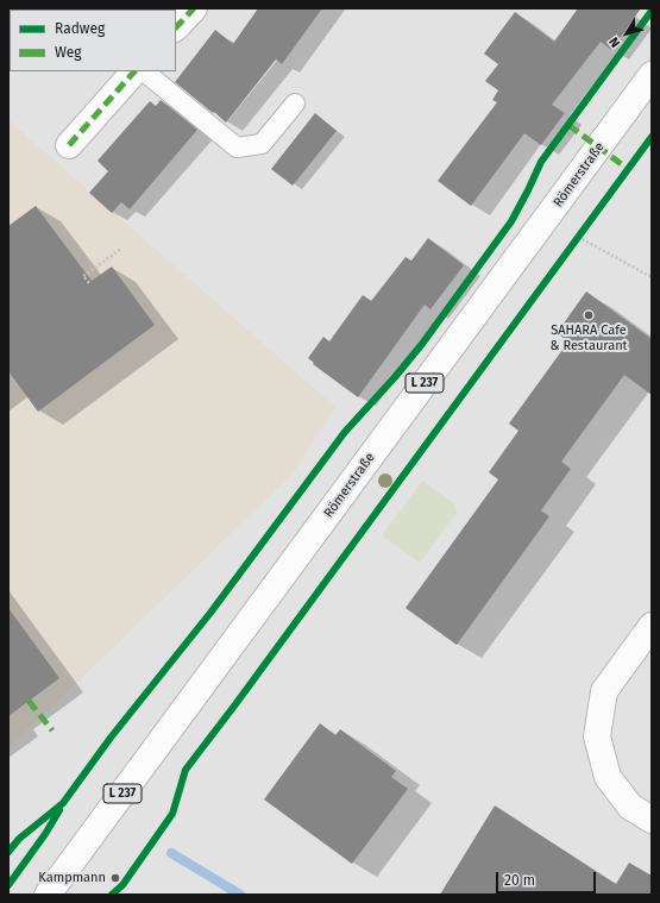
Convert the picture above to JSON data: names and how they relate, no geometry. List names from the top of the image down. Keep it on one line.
{"streets":{"main road":["Römerstraße","L 237"]},"places":["SAHARA Cafe & Restaurant","Kampmann"],"legend":["Radweg","Weg"],"scale_bar":"20 m","north":"bottom left"}
